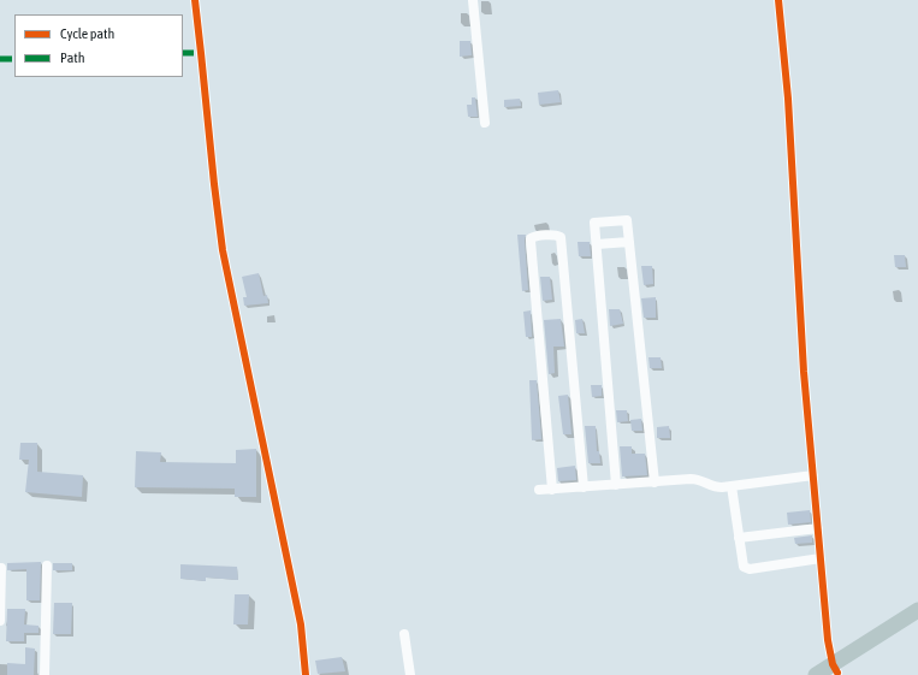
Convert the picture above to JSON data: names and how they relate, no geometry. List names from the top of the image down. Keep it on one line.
{"legend":["Cycle path","Path"]}
